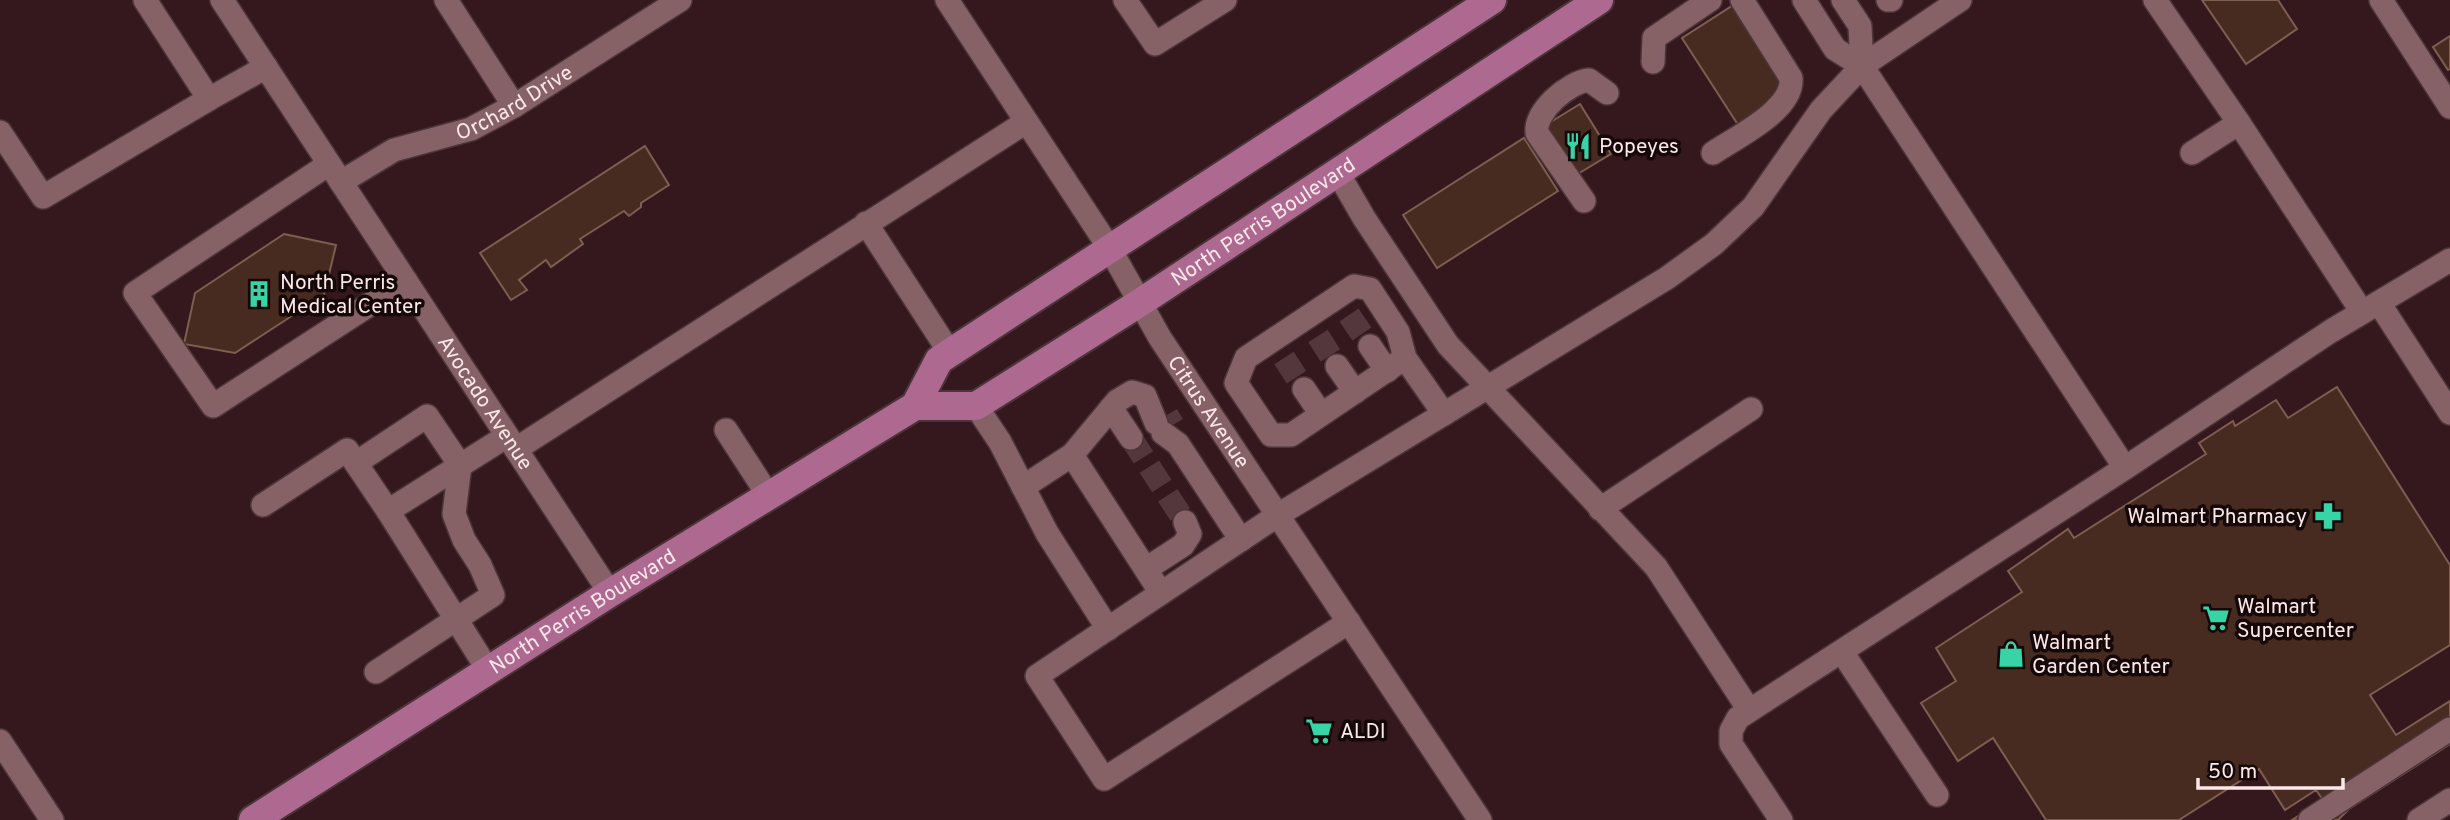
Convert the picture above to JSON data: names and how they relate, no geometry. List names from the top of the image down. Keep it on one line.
{"streets":{"main road":["North Perris Boulevard"],"street":["Orchard Drive","Avocado Avenue","Citrus Avenue"]},"crossings":[["Orchard Drive","Avocado Avenue"],["North Perris Boulevard","Avocado Avenue"],["North Perris Boulevard","Citrus Avenue"]],"places":{"restaurant":["Popeyes"],"building":["North Perris Medical Center"],"pharmacy":["Walmart Pharmacy"],"supermarket":["Walmart Supercenter","ALDI"],"shop":["Walmart Garden Center"]},"scale_bar":"50 m"}
